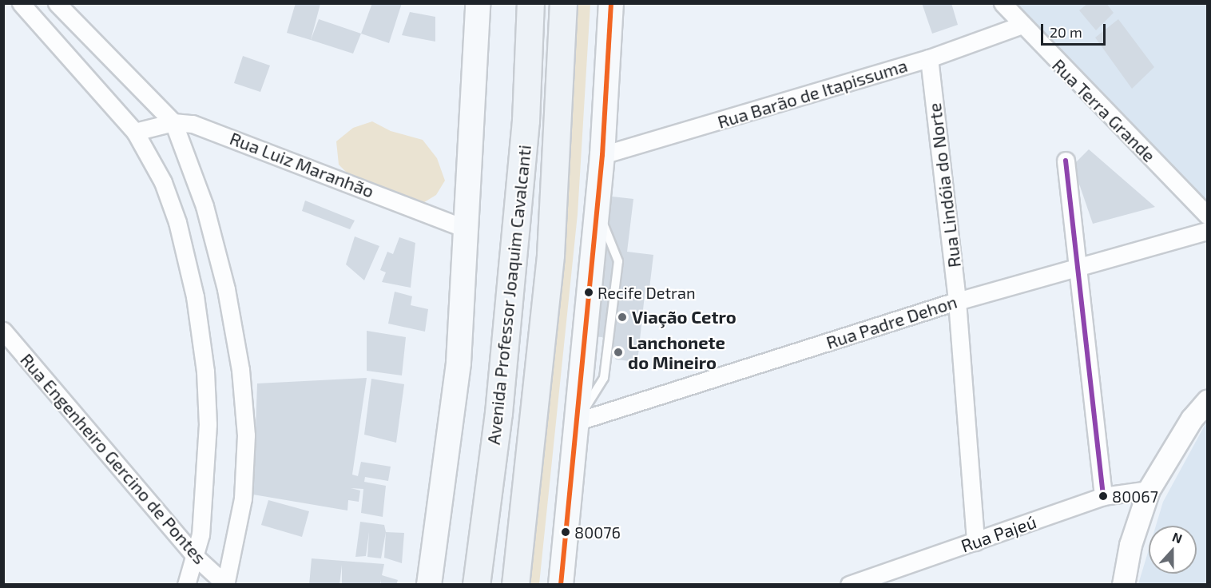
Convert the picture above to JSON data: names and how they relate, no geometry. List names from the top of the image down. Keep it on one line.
{"streets":{"highway":["Avenida Professor Joaquim Cavalcanti"],"street":["Rua Barão de Itapissuma","Rua Terra Grande","Rua Luiz Maranhão","Rua Lindóia do Norte","Rua Padre Dehon","Rua Engenheiro Gercino de Pontes","Rua Pajeú"]},"crossings":[["Rua Barão de Itapissuma","Rua Terra Grande"],["Rua Barão de Itapissuma","Rua Lindóia do Norte"],["Rua Lindóia do Norte","Rua Padre Dehon"],["Rua Lindóia do Norte","Rua Pajeú"]],"places":["Recife Detran","Viação Cetro","Lanchonete do Mineiro","80067","80076"],"scale_bar":"20 m","north":"top"}
